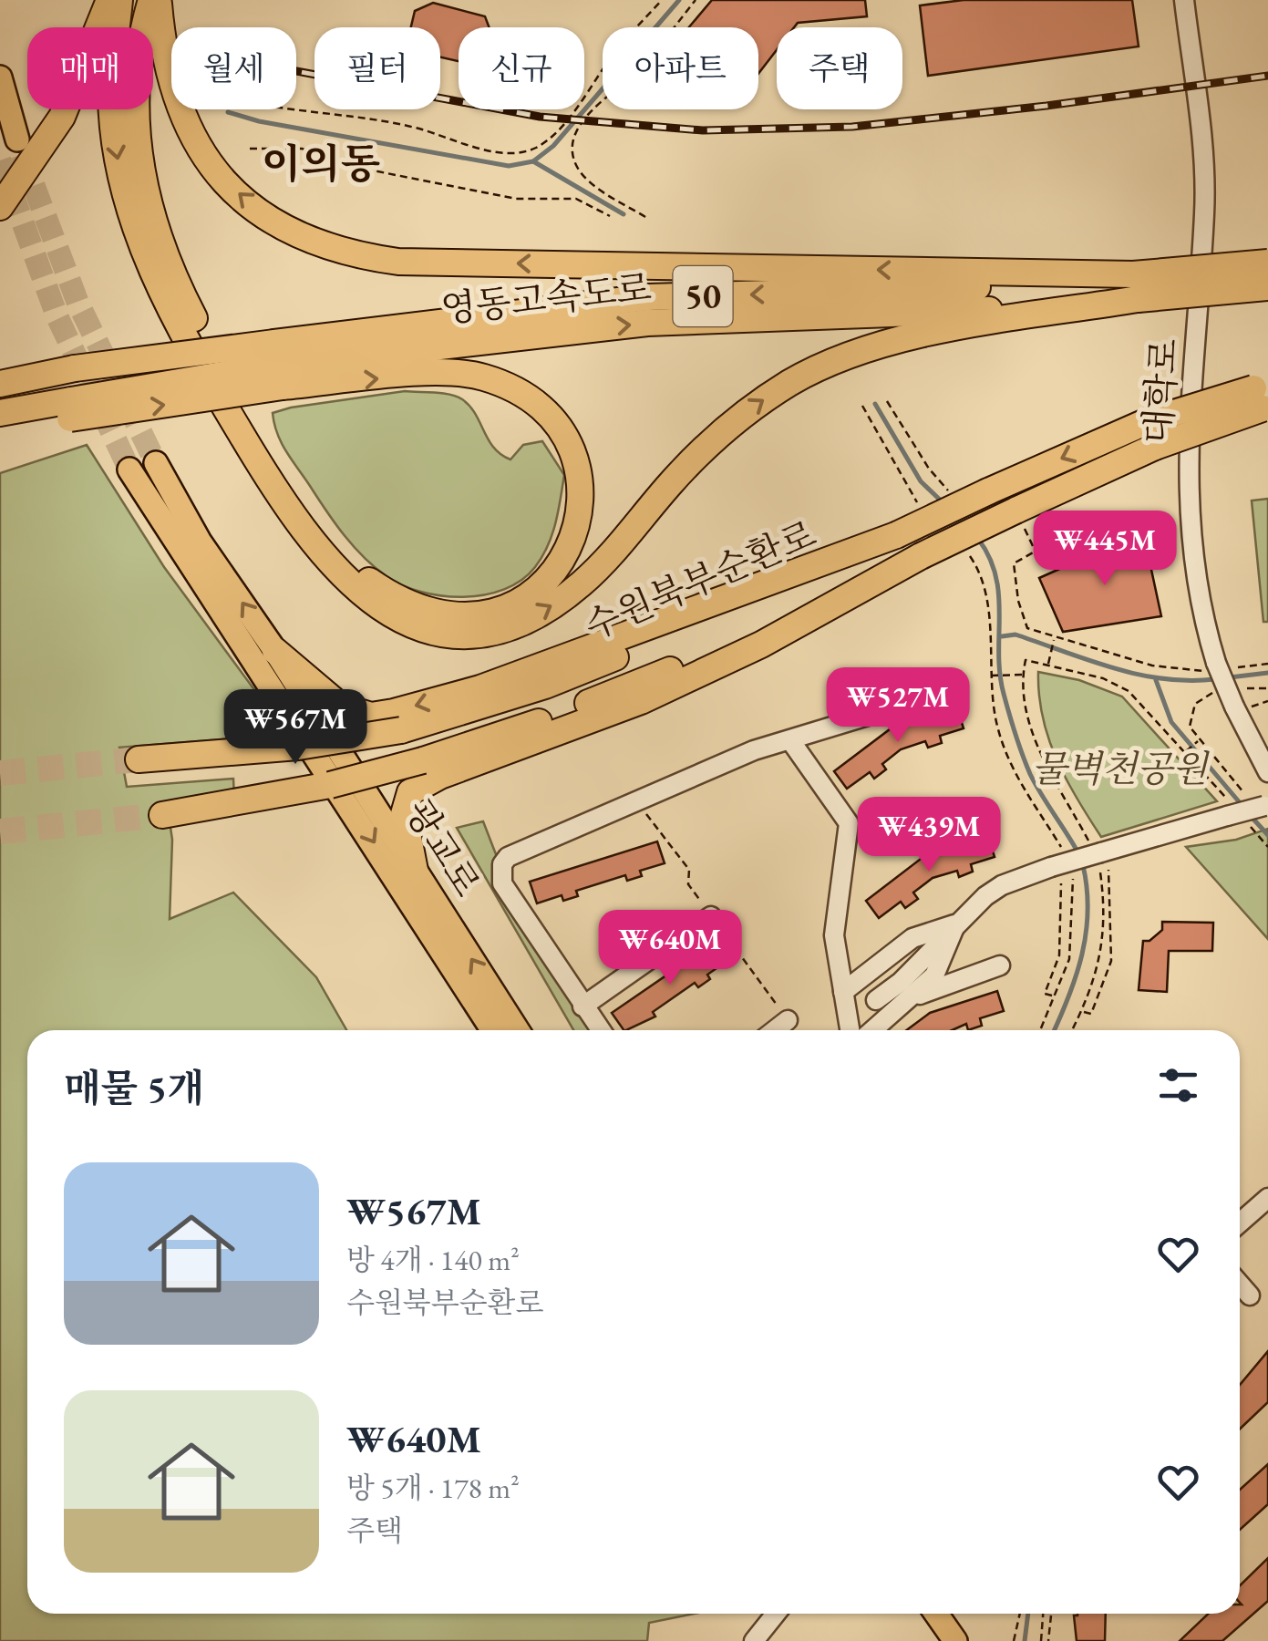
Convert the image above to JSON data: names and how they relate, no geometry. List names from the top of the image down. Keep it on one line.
{"streets":{"highway":["50","영동고속도로","수원북부순환로"],"main road":["광교로"],"street":["대학로"]},"districts":["이의동"],"parks":["물벽천공원"],"page":{"chip":["매매","월세","필터","신규","아파트","주택"],"price":["₩445M","₩527M","₩567M","₩439M","₩640M"],"heading":"매물 5개","list":[{"name":"₩567M","note":"방 4개 · 140 m² · 수원북부순환로"},{"name":"₩640M","note":"방 5개 · 178 m² · 주택"}]}}
